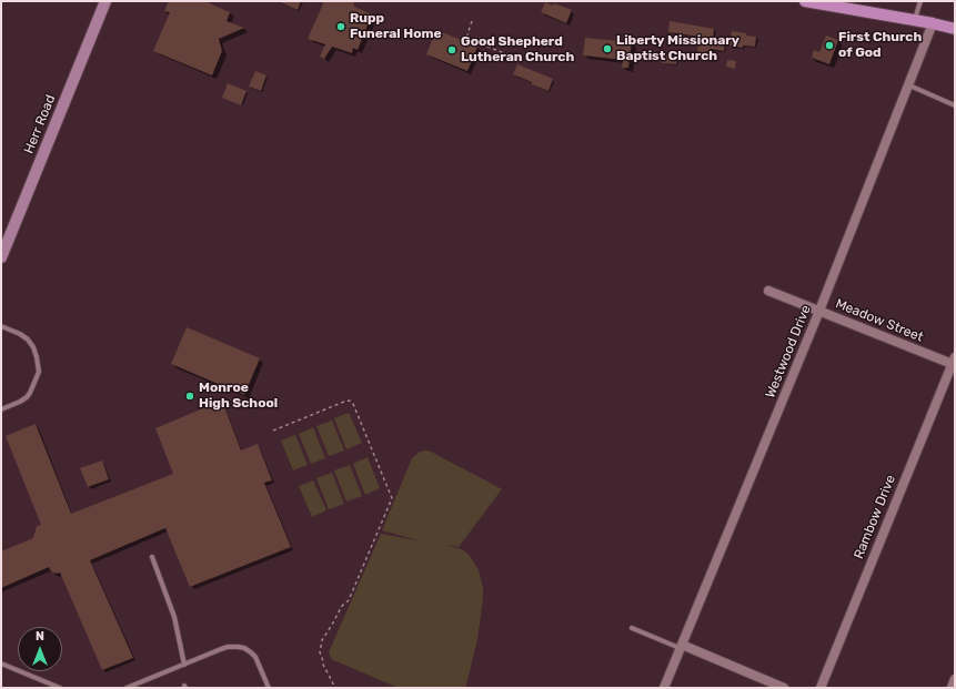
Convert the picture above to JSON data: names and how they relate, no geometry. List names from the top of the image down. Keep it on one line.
{"streets":{"street":["Herr Road","Meadow Street","Westwood Drive","Rambow Drive"]},"crossings":[["Meadow Street","Westwood Drive"],["Meadow Street","Rambow Drive"]],"places":["Rupp Funeral Home","First Church of God","Liberty Missionary Baptist Church","Good Shepherd Lutheran Church","Monroe High School"],"north":"top"}
